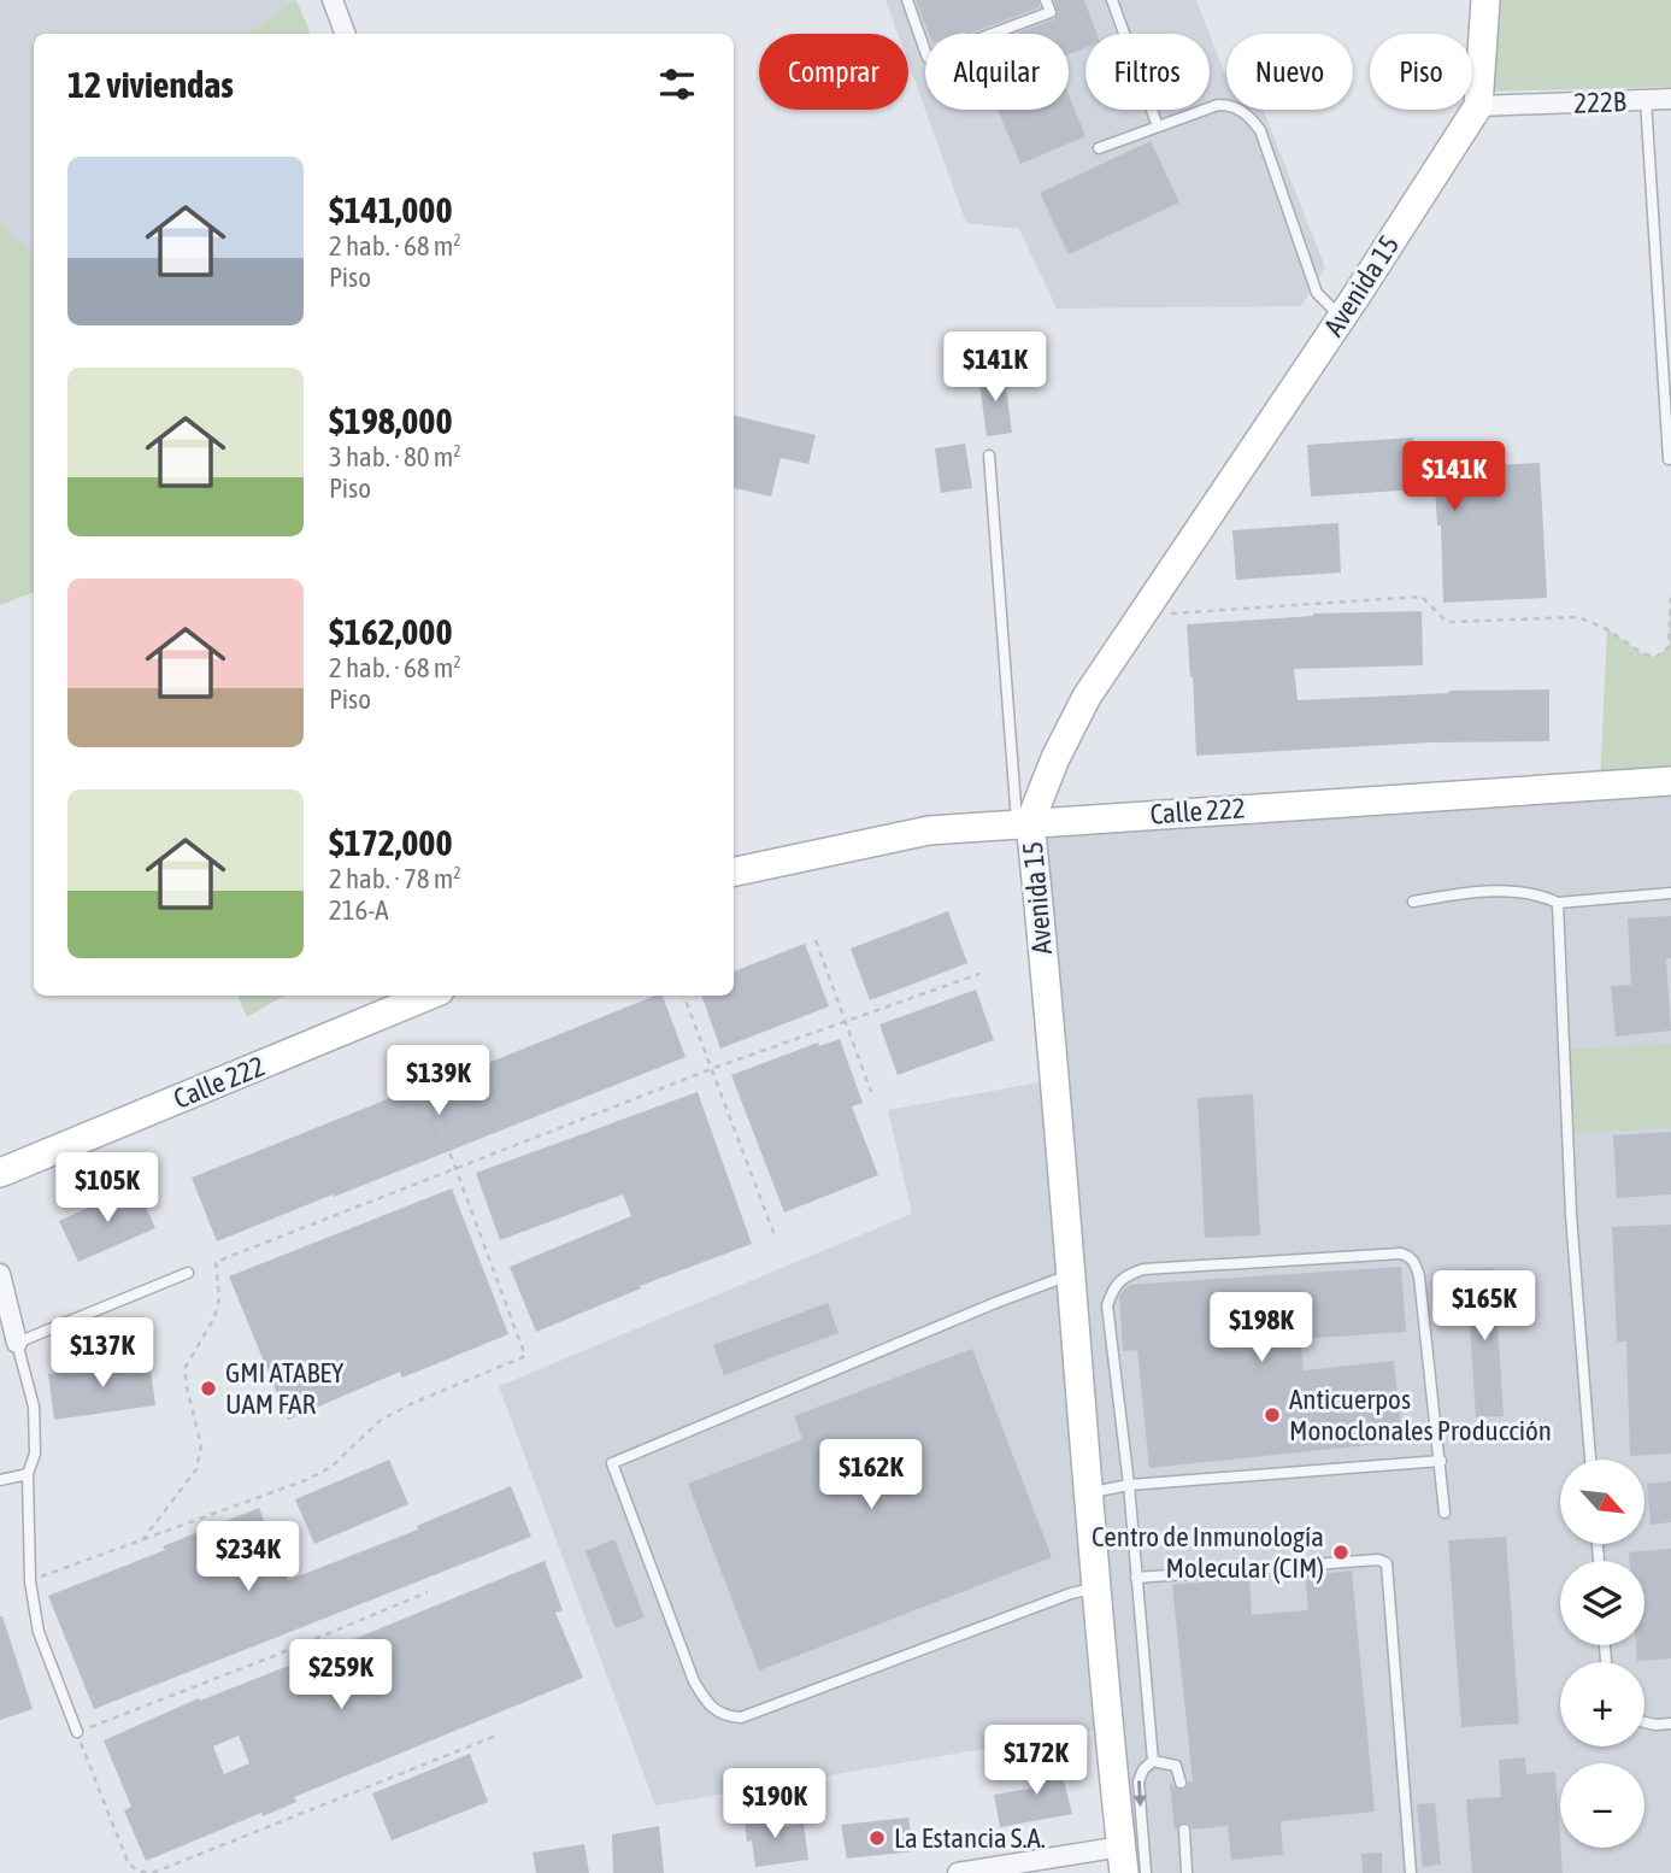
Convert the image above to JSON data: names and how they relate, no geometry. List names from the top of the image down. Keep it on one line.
{"streets":{"street":["222B","Avenida 15","Calle 222"]},"crossings":[["222B","Avenida 15"],["Avenida 15","Calle 222"]],"places":["GMI ATABEY UAM FAR","Anticuerpos Monoclonales Producción","Centro de Inmunología Molecular (CIM)","La Estancia S.A."],"north":"bottom right","page":{"chip":["Comprar","Alquilar","Filtros","Nuevo","Piso"],"heading":"12 viviendas","list":[{"name":"$141,000","note":"2 hab. · 68 m² · Piso"},{"name":"$198,000","note":"3 hab. · 80 m² · Piso"},{"name":"$162,000","note":"2 hab. · 68 m² · Piso"},{"name":"$172,000","note":"2 hab. · 78 m² · 216-A"}],"price":["$141K","$141K","$139K","$105K","$165K","$198K","$137K","$162K","$234K","$259K","$172K","$190K"],"map_buttons":["+","−"]}}
